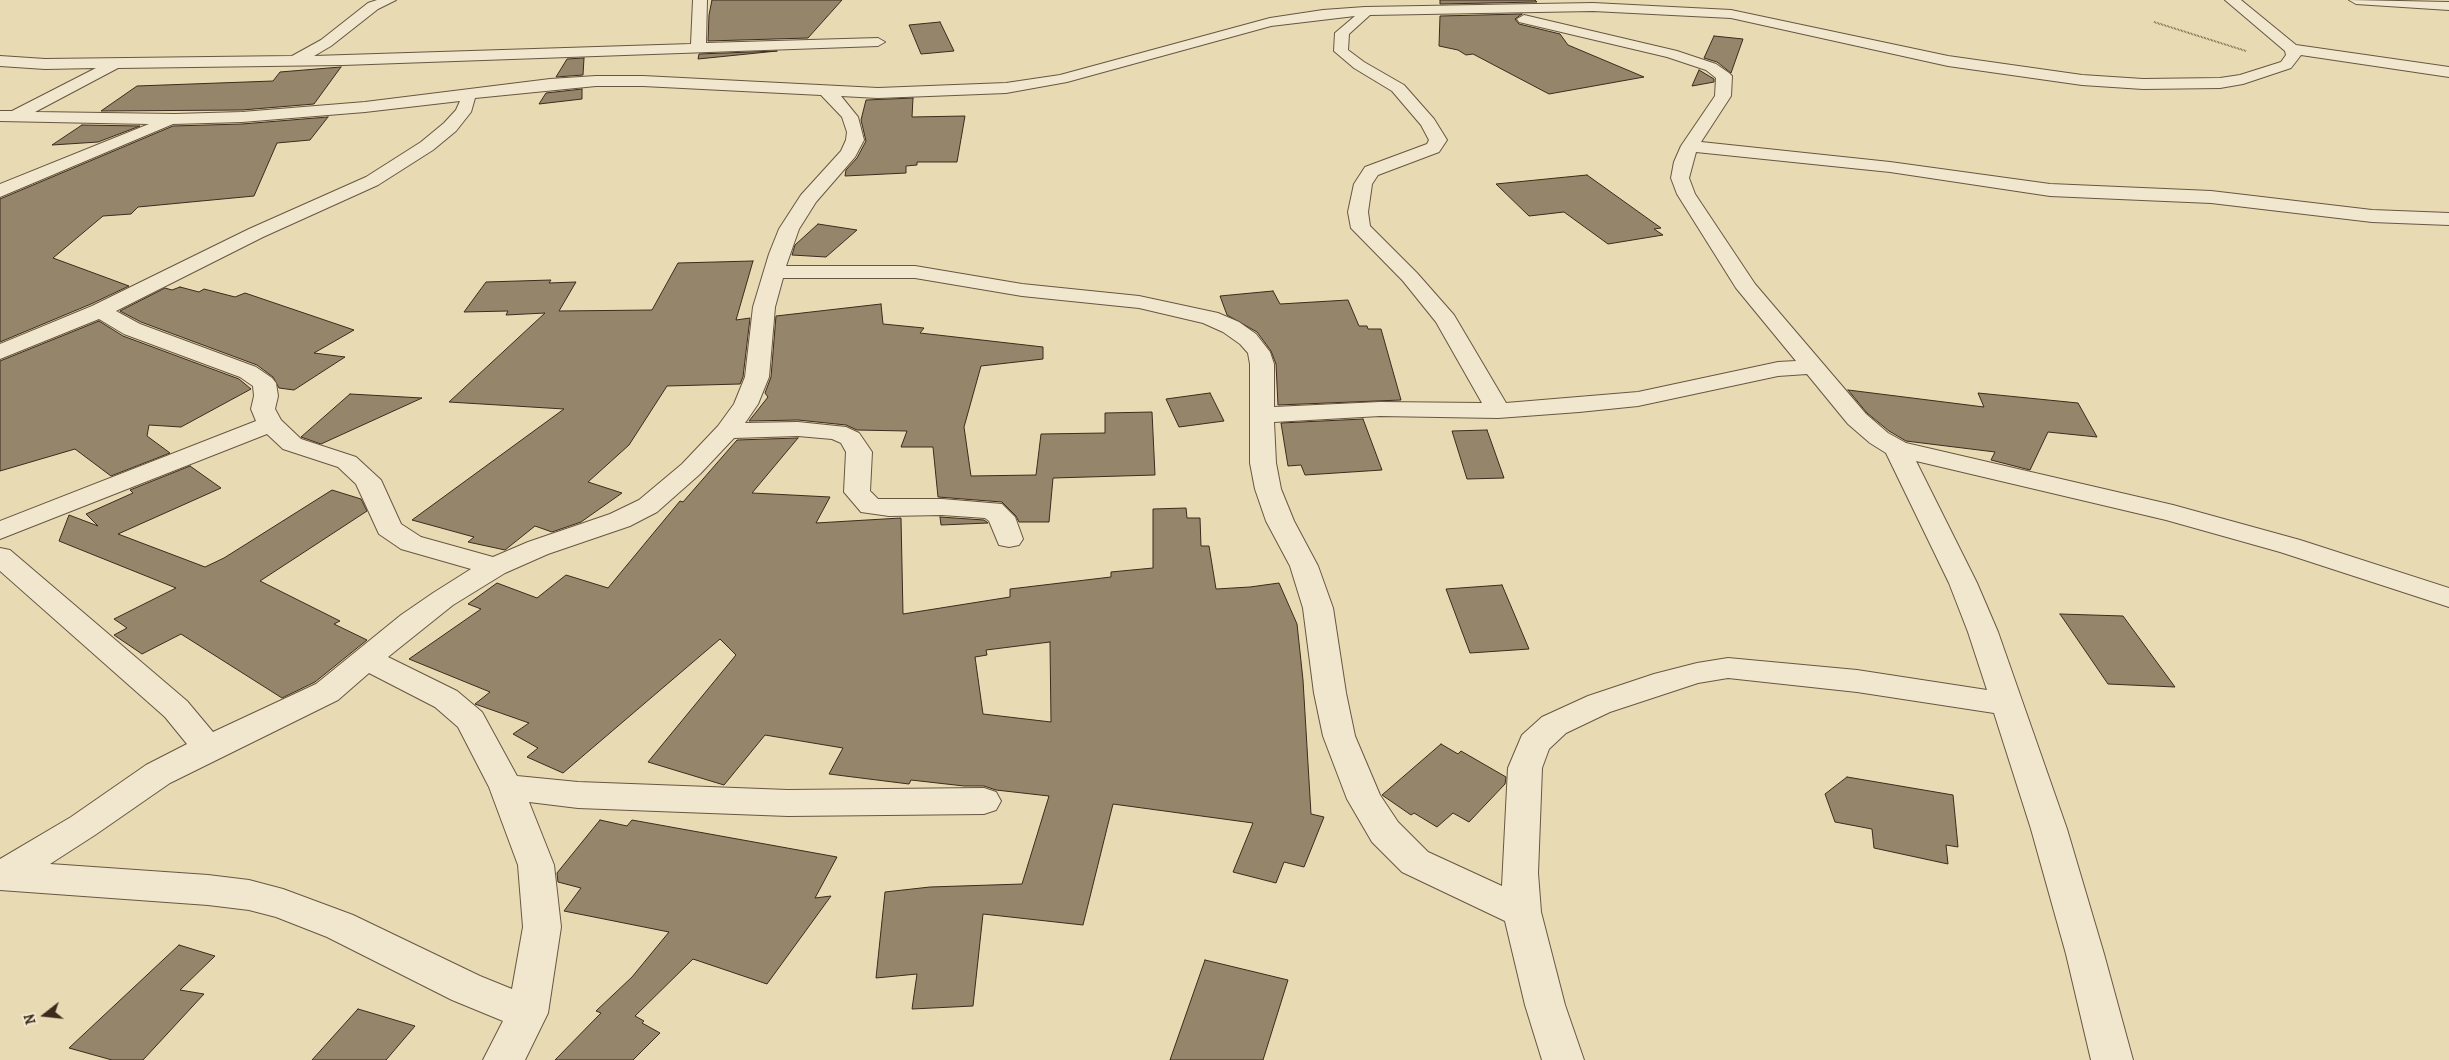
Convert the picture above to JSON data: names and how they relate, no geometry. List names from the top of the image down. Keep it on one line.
{"north":"left"}
